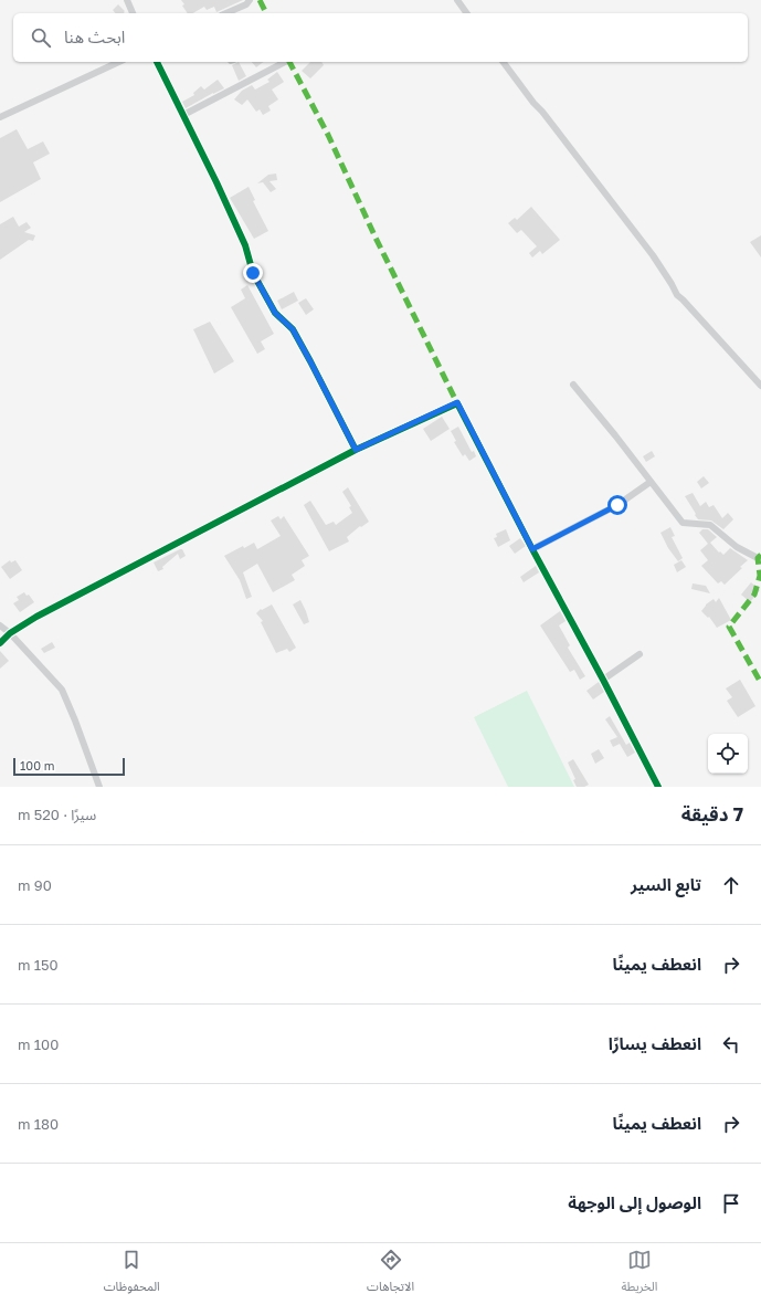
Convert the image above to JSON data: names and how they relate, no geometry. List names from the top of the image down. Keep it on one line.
{"scale_bar":"100 m","page":{"search":"ابحث هنا","scale":"100 m","heading":["7 دقيقة","سيرًا · 520 m"],"list":[["تابع السير","90 m"],["انعطف يمينًا","150 m"],["انعطف يسارًا","100 m"],["انعطف يمينًا","180 m"],"الوصول إلى الوجهة"],"nav":["الخريطة","الاتجاهات","المحفوظات"]}}
